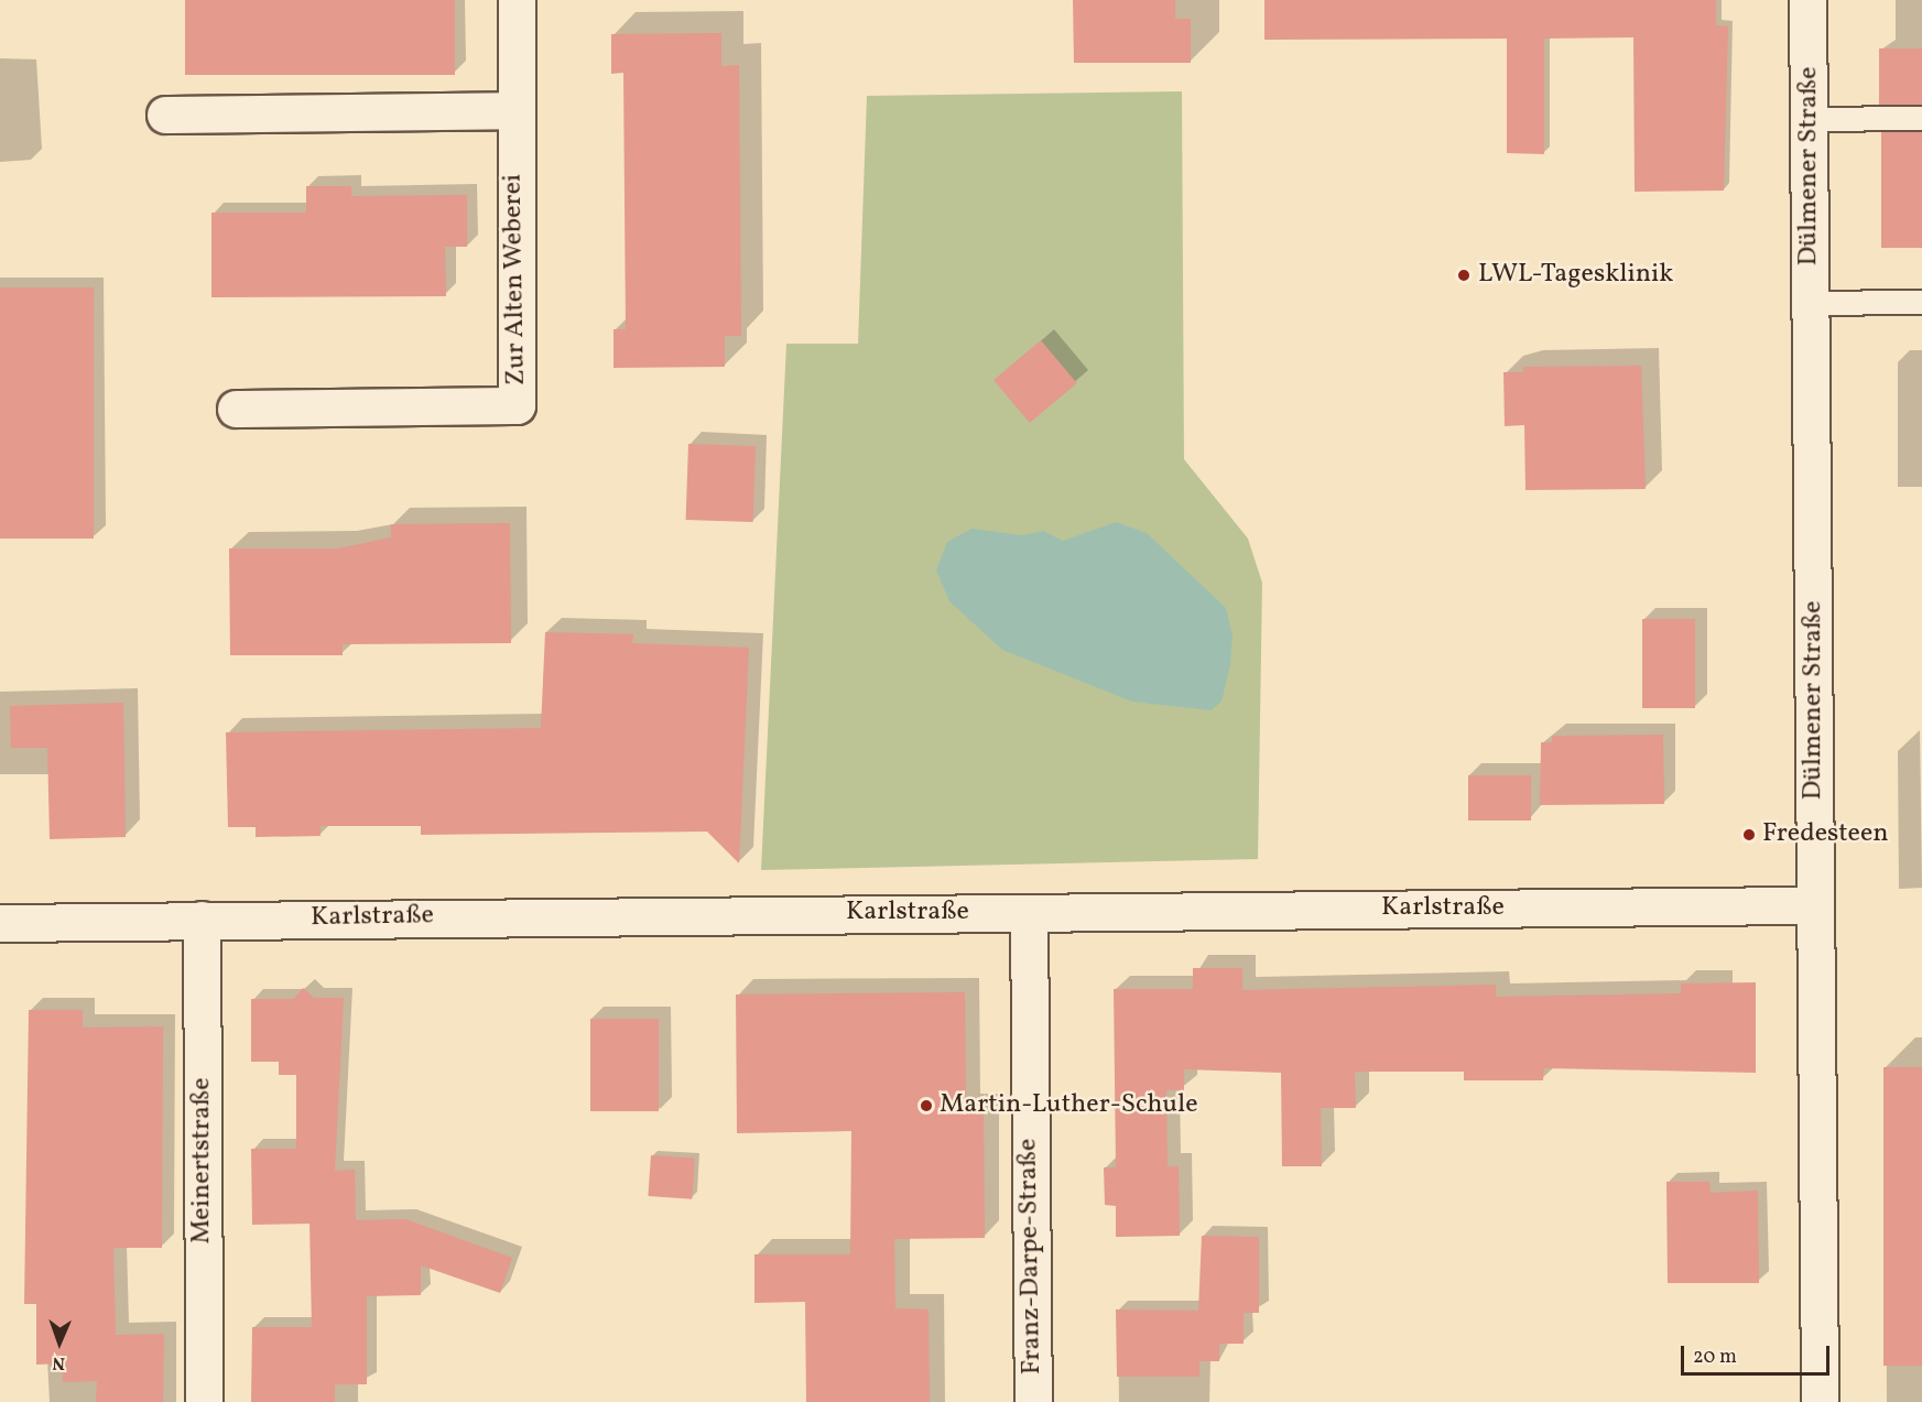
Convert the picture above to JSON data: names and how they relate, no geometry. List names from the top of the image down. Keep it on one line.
{"streets":{"street":["Dülmener Straße","Zur Alten Weberei","Karlstraße","Meinertstraße","Franz-Darpe-Straße"]},"crossings":[["Dülmener Straße","Karlstraße"],["Karlstraße","Meinertstraße"],["Karlstraße","Franz-Darpe-Straße"]],"places":["LWL-Tagesklinik","Fredesteen","Martin-Luther-Schule"],"scale_bar":"20 m","north":"bottom"}
